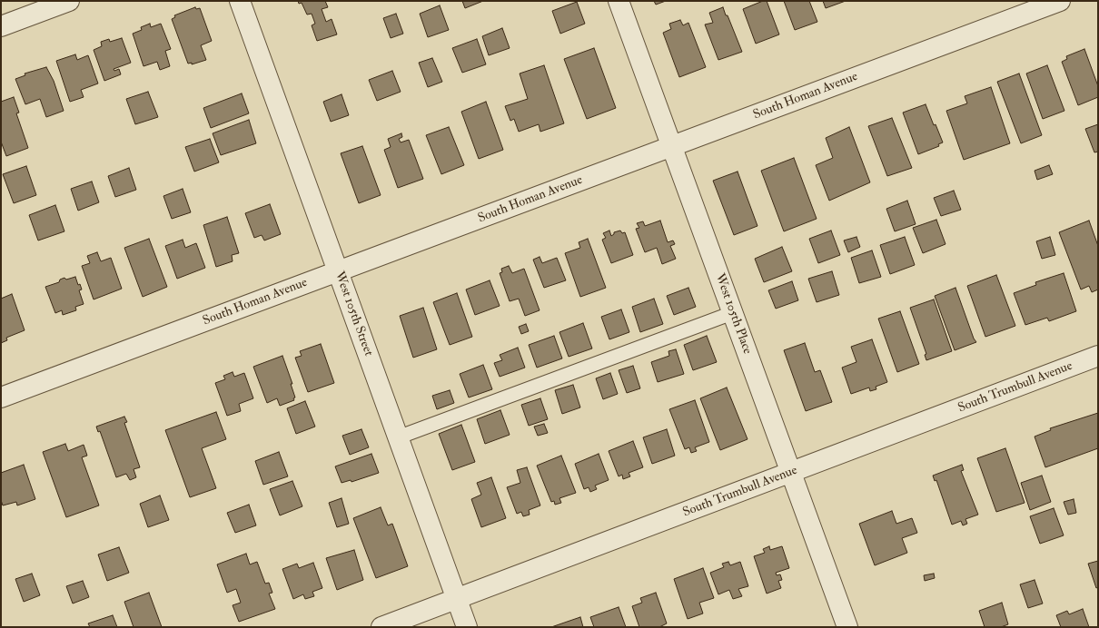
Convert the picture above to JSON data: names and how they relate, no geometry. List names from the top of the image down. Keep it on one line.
{"streets":{"street":["South Homan Avenue","West 105th Street","West 105th Place","South Trumbull Avenue"]},"crossings":[["South Homan Avenue","West 105th Street"],["South Homan Avenue","West 105th Place"],["West 105th Street","South Trumbull Avenue"],["West 105th Place","South Trumbull Avenue"]]}
